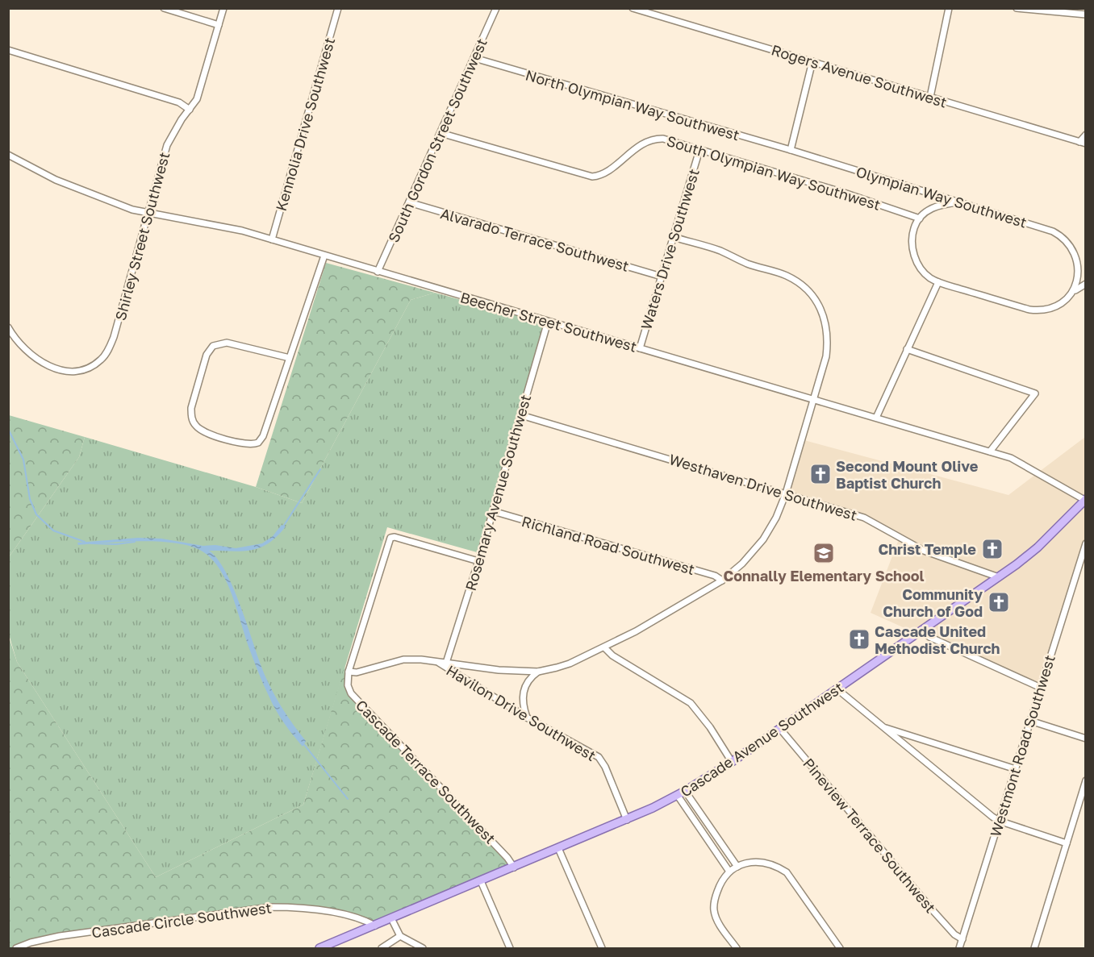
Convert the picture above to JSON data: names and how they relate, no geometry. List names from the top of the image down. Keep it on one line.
{"streets":{"main road":["Cascade Avenue Southwest"],"street":["Rogers Avenue Southwest","North Olympian Way Southwest","Kennolia Drive Southwest","South Gordon Street Southwest","South Olympian Way Southwest","Olympian Way Southwest","Shirley Street Southwest","Alvarado Terrace Southwest","Waters Drive Southwest","Beecher Street Southwest","Westhaven Drive Southwest","Rosemary Avenue Southwest","Richland Road Southwest","Havilon Drive Southwest","Westmont Road Southwest","Cascade Terrace Southwest","Pineview Terrace Southwest","Cascade Circle Southwest"]},"crossings":[["North Olympian Way Southwest","South Gordon Street Southwest"],["North Olympian Way Southwest","Olympian Way Southwest"],["Kennolia Drive Southwest","Beecher Street Southwest"],["South Gordon Street Southwest","South Olympian Way Southwest"],["South Gordon Street Southwest","Alvarado Terrace Southwest"],["South Gordon Street Southwest","Beecher Street Southwest"],["South Olympian Way Southwest","Waters Drive Southwest"],["Shirley Street Southwest","Beecher Street Southwest"],["Alvarado Terrace Southwest","Waters Drive Southwest"],["Waters Drive Southwest","Beecher Street Southwest"],["Beecher Street Southwest","Rosemary Avenue Southwest"],["Beecher Street Southwest","Cascade Avenue Southwest"],["Westhaven Drive Southwest","Rosemary Avenue Southwest"],["Westhaven Drive Southwest","Cascade Avenue Southwest"],["Rosemary Avenue Southwest","Richland Road Southwest"],["Havilon Drive Southwest","Cascade Avenue Southwest"],["Cascade Avenue Southwest","Cascade Terrace Southwest"],["Cascade Avenue Southwest","Pineview Terrace Southwest"],["Cascade Avenue Southwest","Cascade Circle Southwest"],["Westmont Road Southwest","Pineview Terrace Southwest"]],"places":{"church":["Second Mount Olive Baptist Church","Christ Temple","Community Church of God","Cascade United Methodist Church"],"school or university":["Connally Elementary School"]}}
